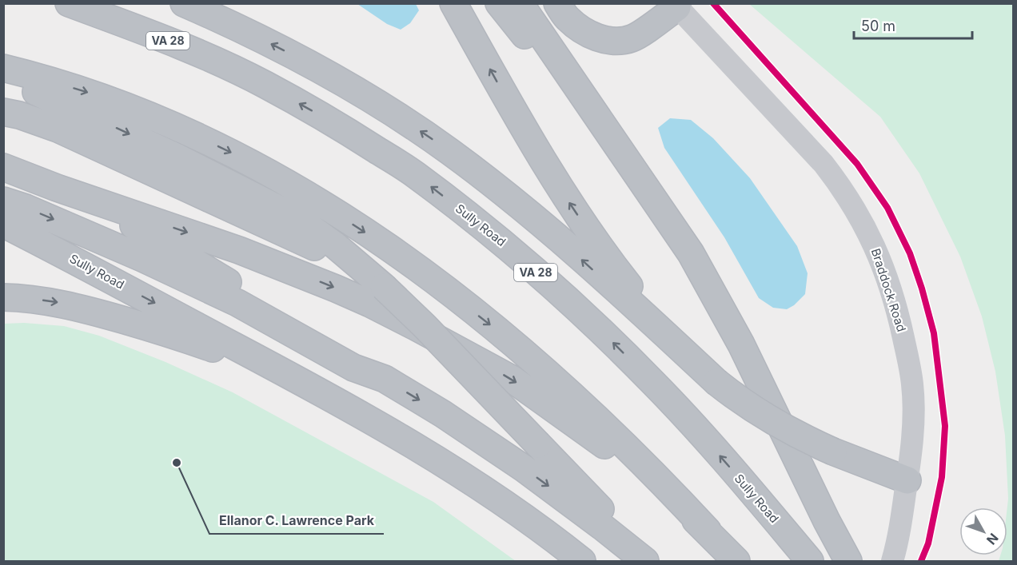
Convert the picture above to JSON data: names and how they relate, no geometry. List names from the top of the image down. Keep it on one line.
{"streets":{"highway":["VA 28","Sully Road"],"main road":["Braddock Road"]},"places":["Ellanor C. Lawrence Park"],"scale_bar":"50 m","north":"bottom right"}
